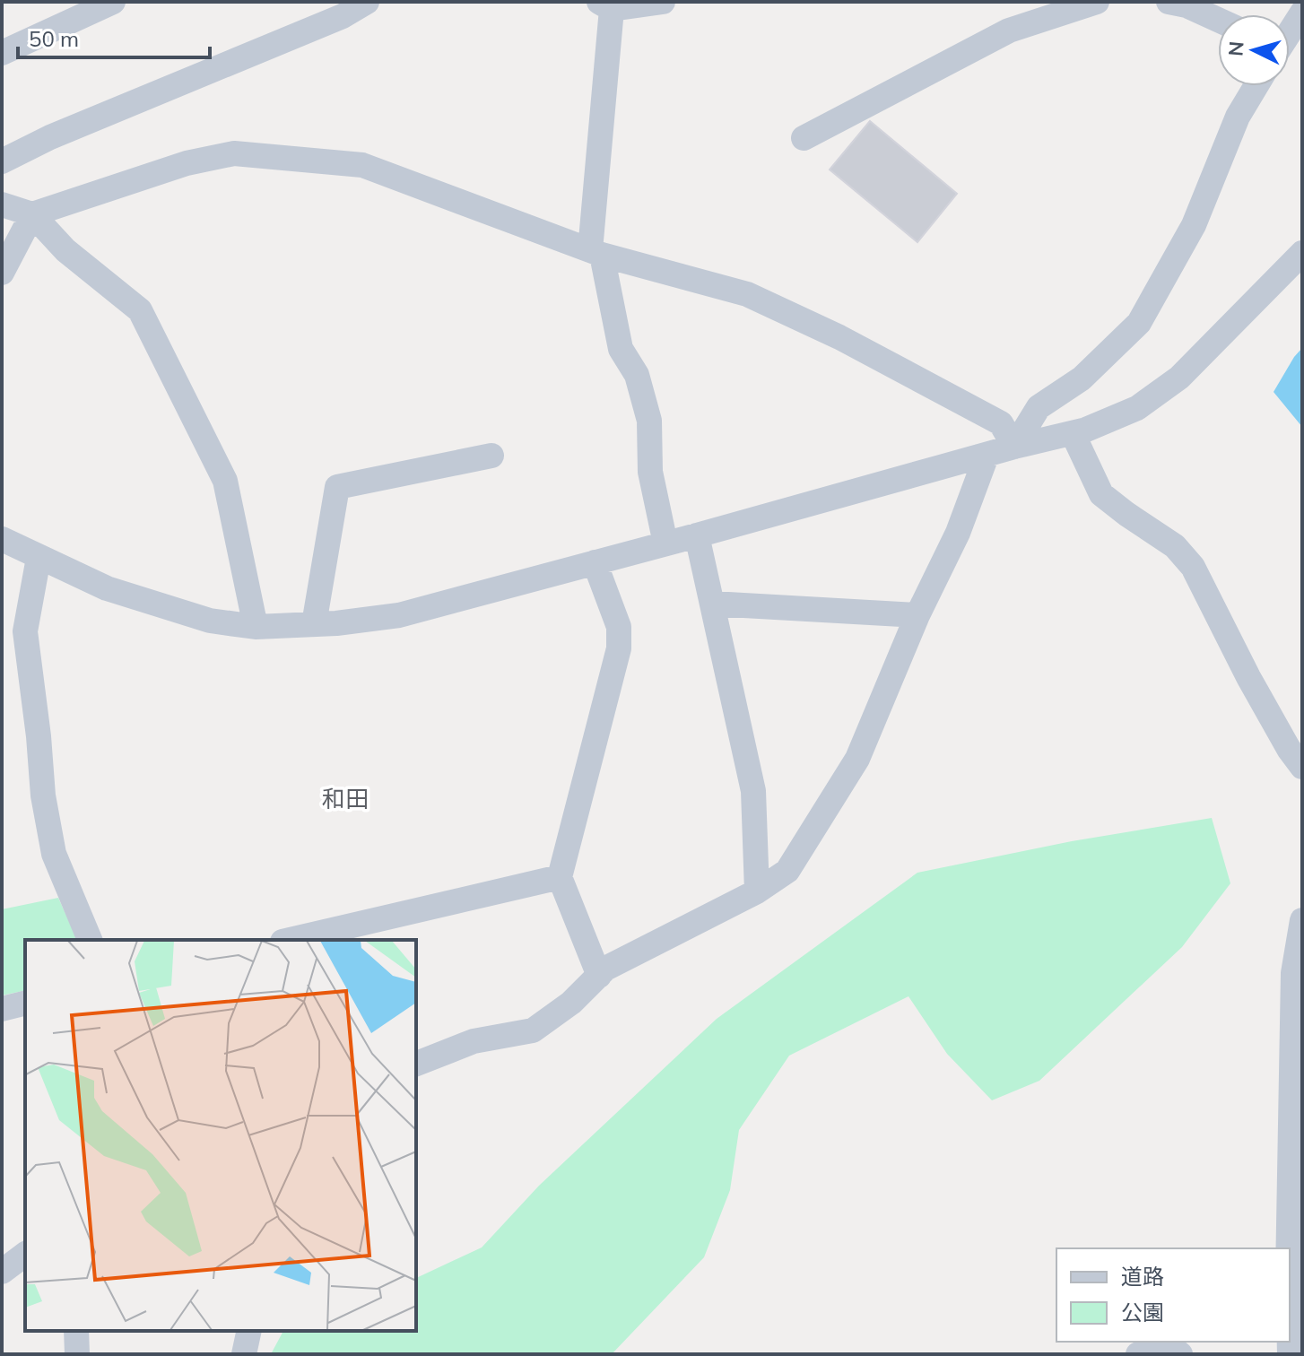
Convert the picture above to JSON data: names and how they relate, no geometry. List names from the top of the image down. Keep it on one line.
{"districts":["和田"],"legend":["道路","公園"],"scale_bar":"50 m","north":"left"}
